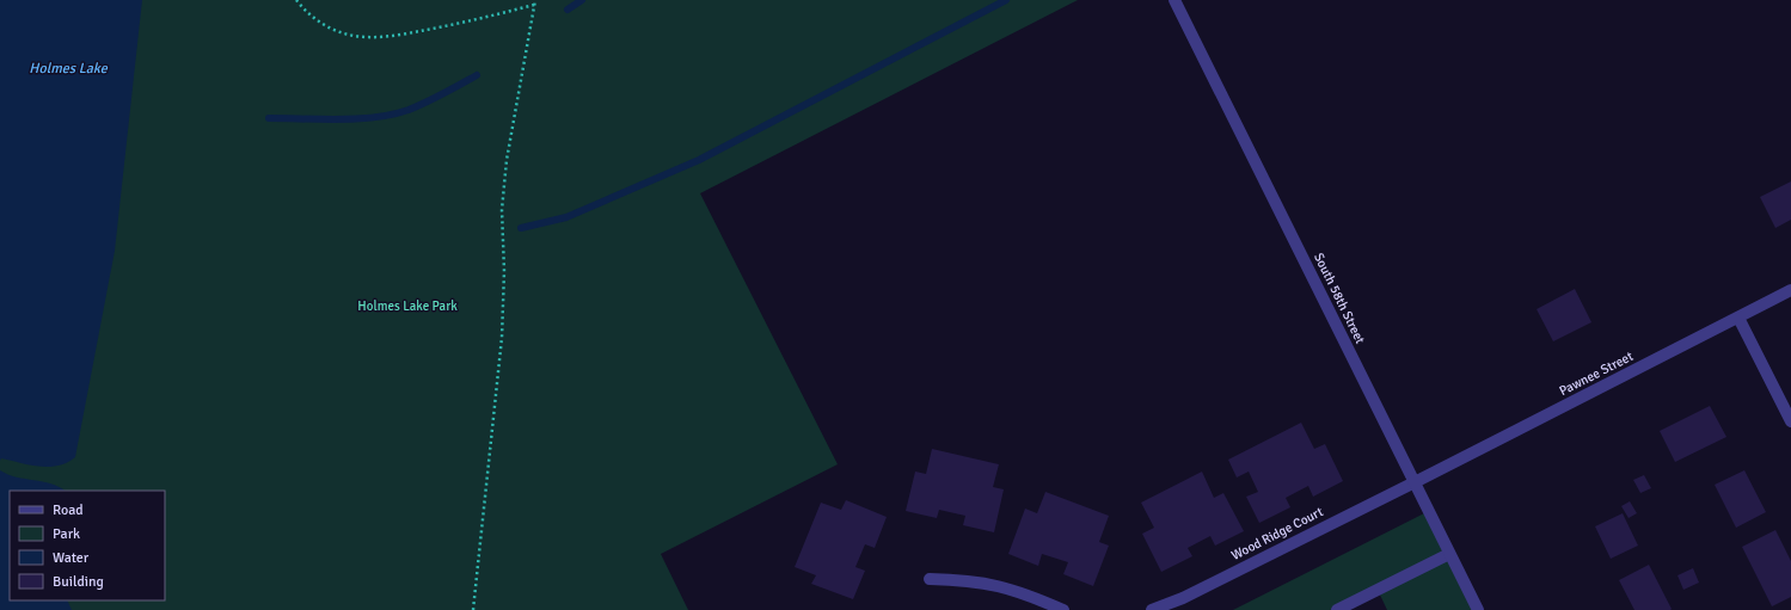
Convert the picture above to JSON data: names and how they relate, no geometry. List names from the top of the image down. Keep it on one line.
{"streets":{"street":["South 58th Street","Pawnee Street","Wood Ridge Court"]},"crossings":[["South 58th Street","Pawnee Street"],["South 58th Street","Wood Ridge Court"],["Pawnee Street","Wood Ridge Court"]],"water":["Holmes Lake"],"parks":["Holmes Lake Park"],"legend":["Road","Park","Water","Building"]}
